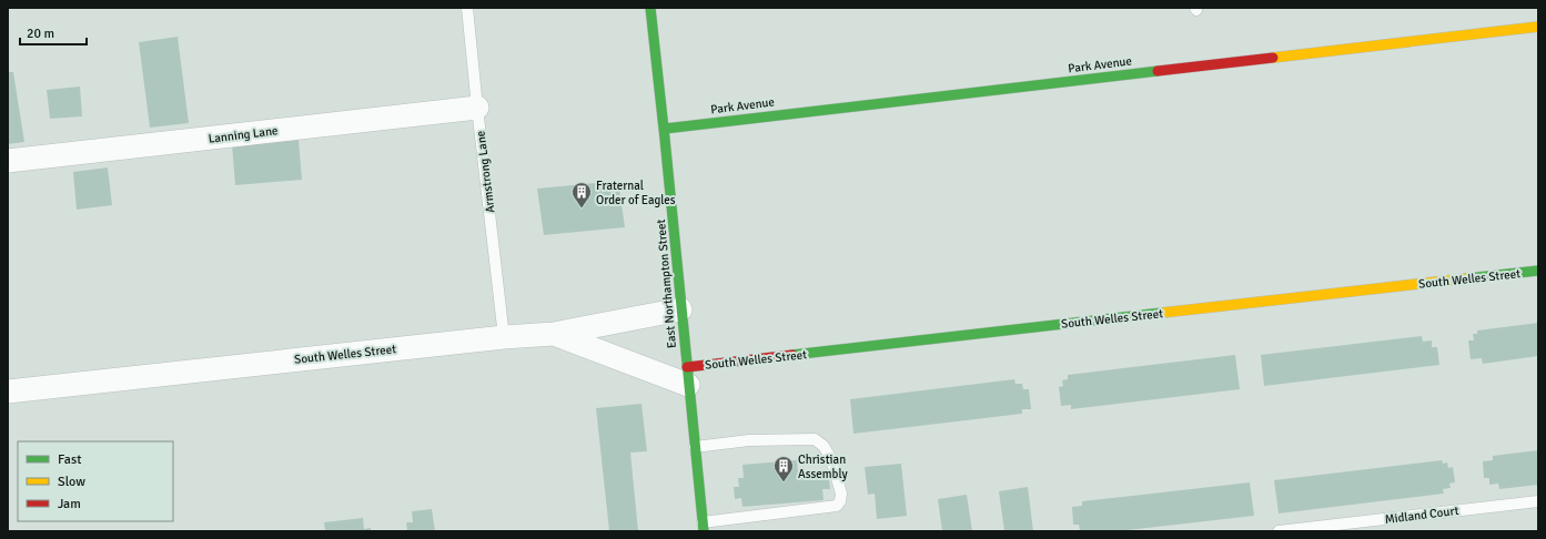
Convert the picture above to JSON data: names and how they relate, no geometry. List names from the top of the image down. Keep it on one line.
{"streets":{"main road":["Park Avenue","South Welles Street","East Northampton Street"],"street":["Lanning Lane"],"lane":["Armstrong Lane","Midland Court"]},"crossings":[["Park Avenue","East Northampton Street"],["Lanning Lane","Armstrong Lane"],["Armstrong Lane","South Welles Street"],["South Welles Street","East Northampton Street"]],"places":{"building":["Fraternal Order of Eagles","Christian Assembly"]},"legend":["Fast","Slow","Jam"],"scale_bar":"20 m"}
